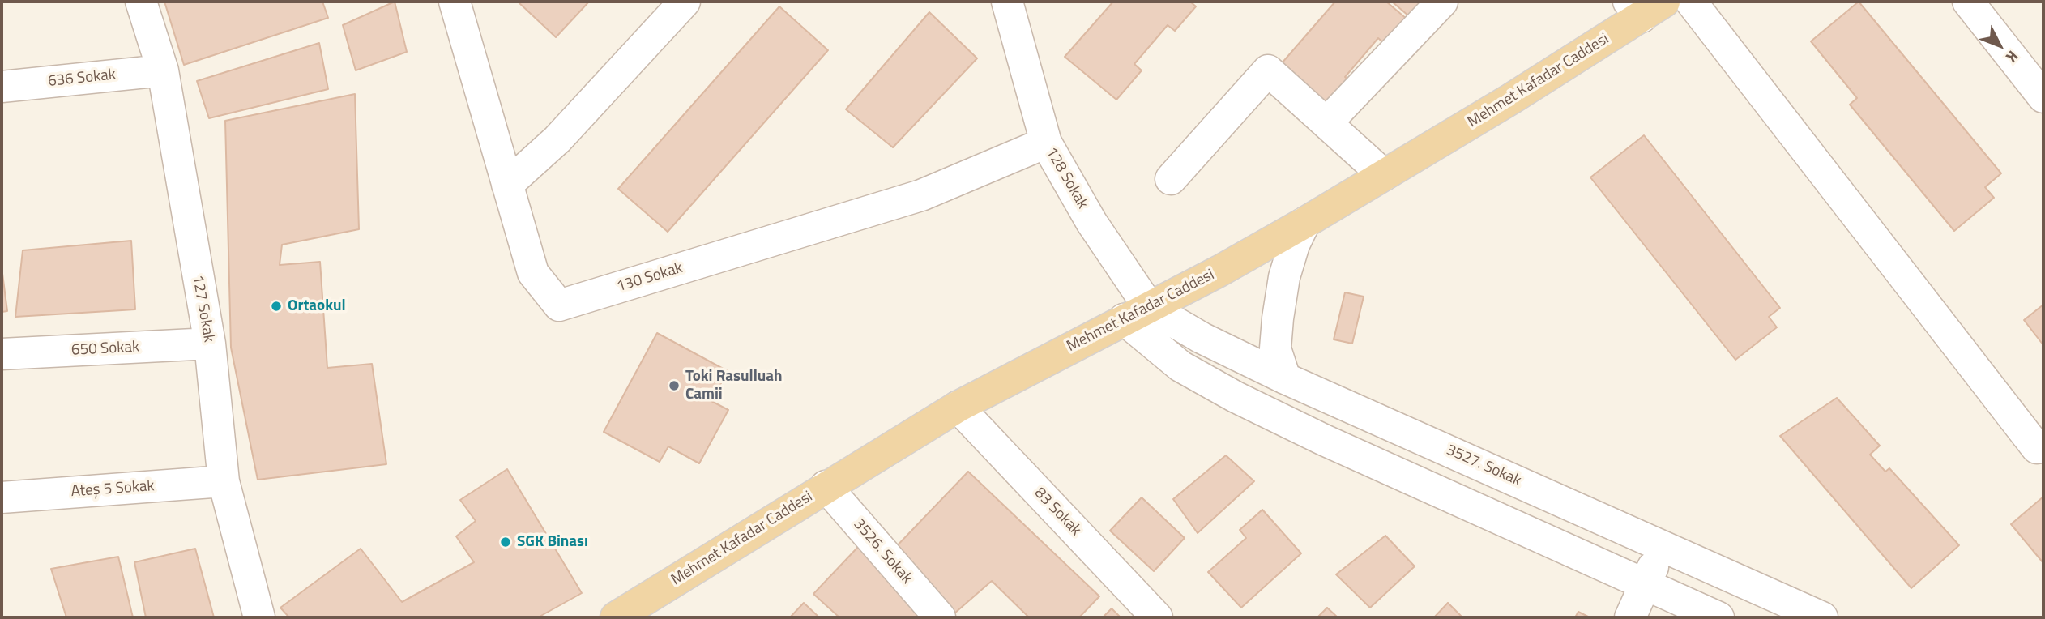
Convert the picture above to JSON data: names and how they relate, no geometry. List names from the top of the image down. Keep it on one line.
{"streets":{"main road":["Mehmet Kafadar Caddesi"],"street":["636 Sokak","128 Sokak","130 Sokak","127 Sokak","650 Sokak","3527. Sokak","Ateş 5 Sokak","83 Sokak","3526. Sokak"]},"crossings":[["636 Sokak","127 Sokak"],["Mehmet Kafadar Caddesi","128 Sokak"],["Mehmet Kafadar Caddesi","3527. Sokak"],["Mehmet Kafadar Caddesi","83 Sokak"],["Mehmet Kafadar Caddesi","3526. Sokak"],["128 Sokak","130 Sokak"],["128 Sokak","3527. Sokak"],["127 Sokak","650 Sokak"],["127 Sokak","Ateş 5 Sokak"]],"places":["Ortaokul","Toki Rasulluah Camii","SGK Binası"],"north":"bottom right"}
